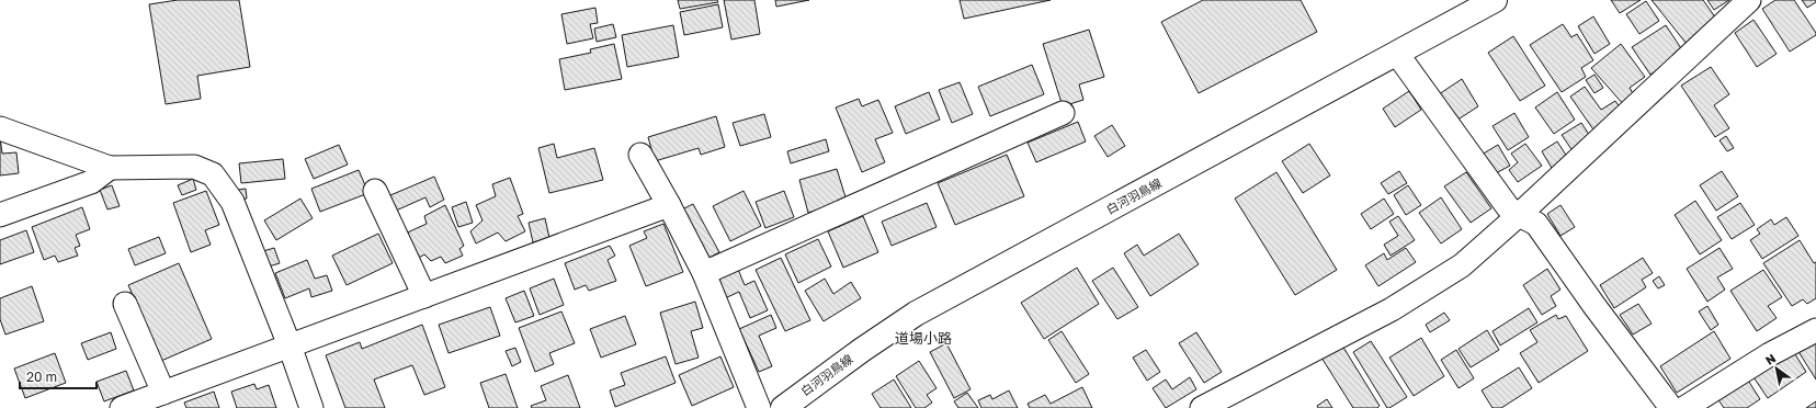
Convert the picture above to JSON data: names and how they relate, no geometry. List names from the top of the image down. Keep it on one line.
{"streets":{"main road":["白河羽鳥線"]},"districts":["道場小路"],"scale_bar":"20 m","north":"top left"}
